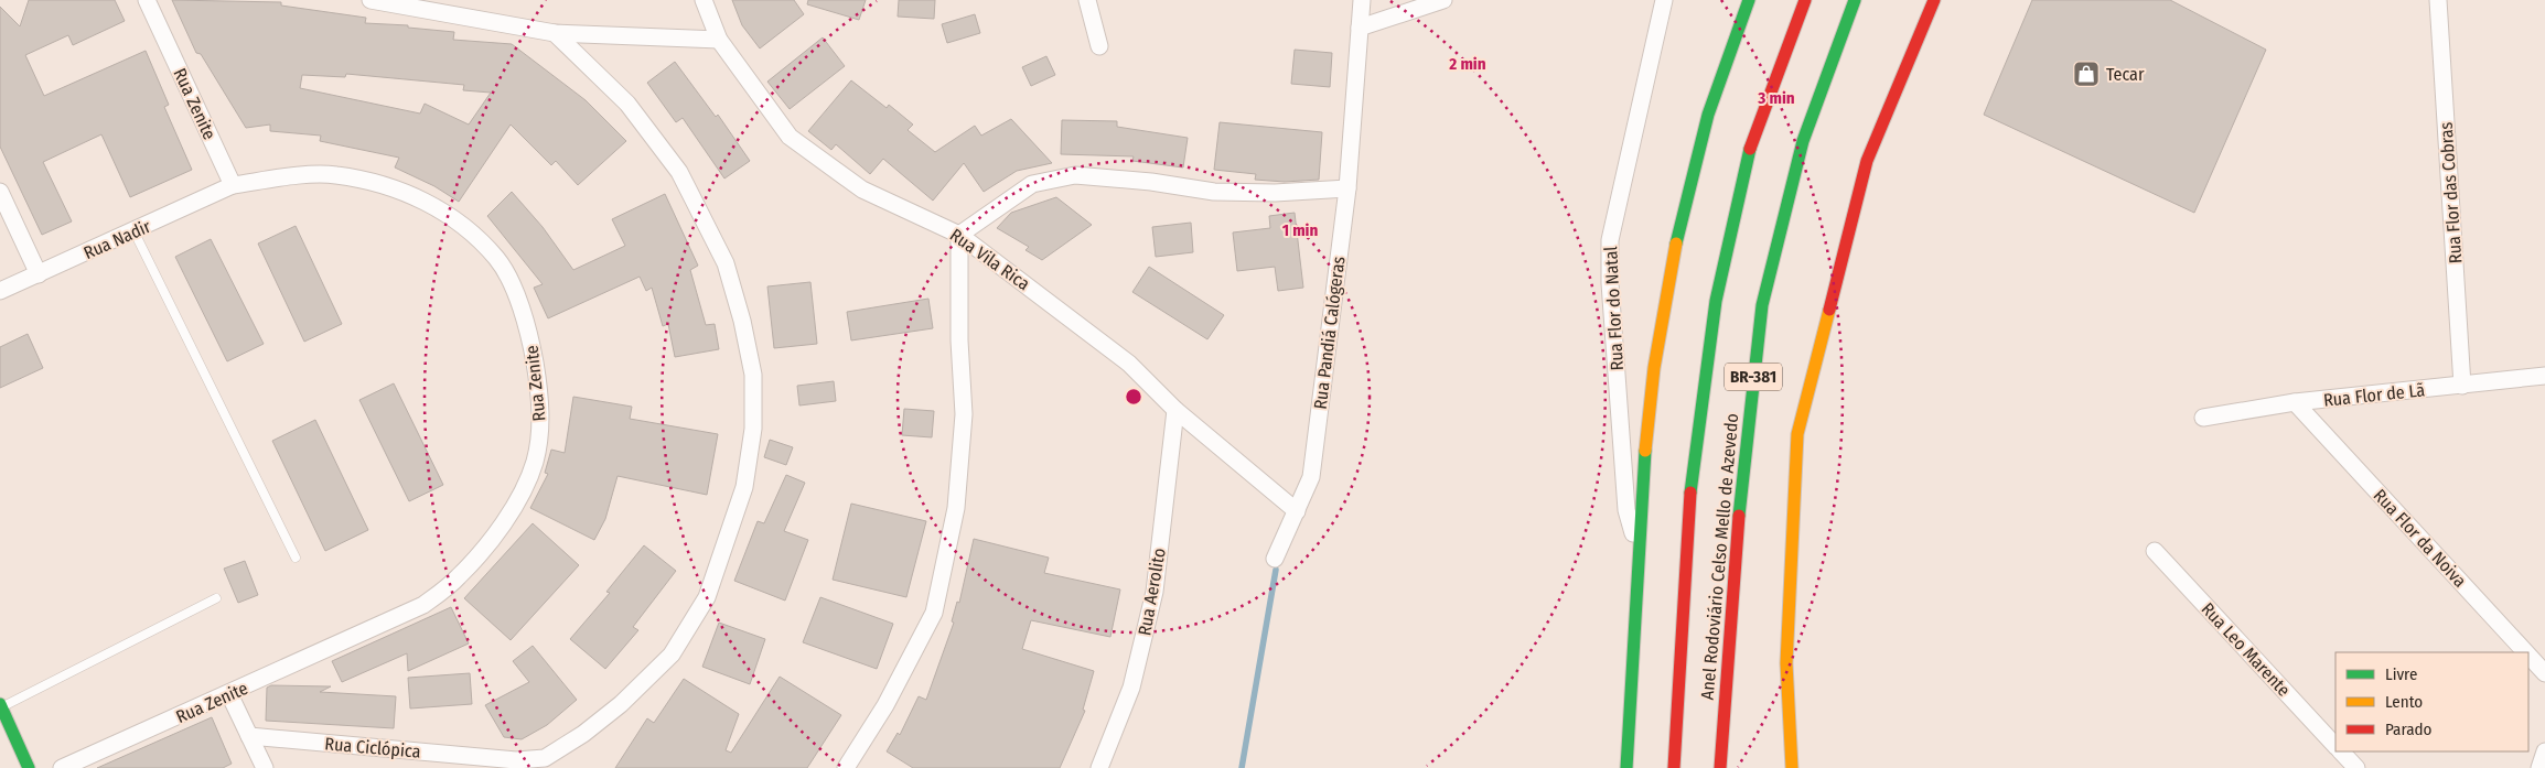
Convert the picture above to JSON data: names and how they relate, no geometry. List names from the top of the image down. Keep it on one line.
{"streets":{"main road":["BR-381","Anel Rodoviário Celso Mello de Azevedo"],"street":["Rua Zenite","Rua Flor das Cobras","Rua Nadir","Rua Vila Rica","Rua Flor do Natal","Rua Pandiá Calógeras","Rua Flor de Lã","Rua Flor da Noiva","Rua Aerolito","Rua Leo Marente","Rua Ciclópica"]},"crossings":[["Rua Zenite","Rua Nadir"],["Rua Flor das Cobras","Rua Flor de Lã"],["Rua Vila Rica","Rua Pandiá Calógeras"],["Rua Vila Rica","Rua Aerolito"],["Rua Flor de Lã","Rua Flor da Noiva"]],"places":{"shop":["Tecar"]},"legend":["Livre","Lento","Parado"],"rings":["2 min","3 min","1 min"]}
